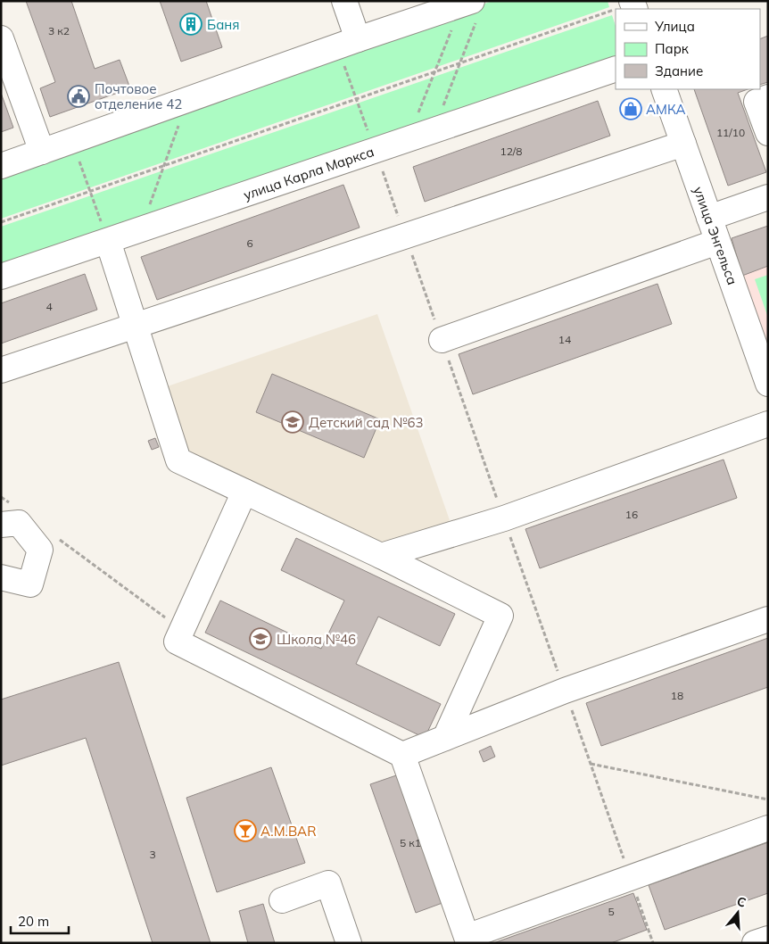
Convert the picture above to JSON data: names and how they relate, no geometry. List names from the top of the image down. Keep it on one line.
{"streets":{"street":["улица Карла Маркса","улица Энгельса"]},"places":{"building":["Баня"],"public building":["Почтовое отделение 42"],"shop":["АМКА"],"school or university":["Детский сад №63","Школа №46"],"bar":["А.М.BAR"]},"house_numbers":["3 к2","11/10","12/8","6","4","14","16","18","5 к1","3","5"],"legend":["Улица","Парк","Здание"],"scale_bar":"20 m","north":"top"}
